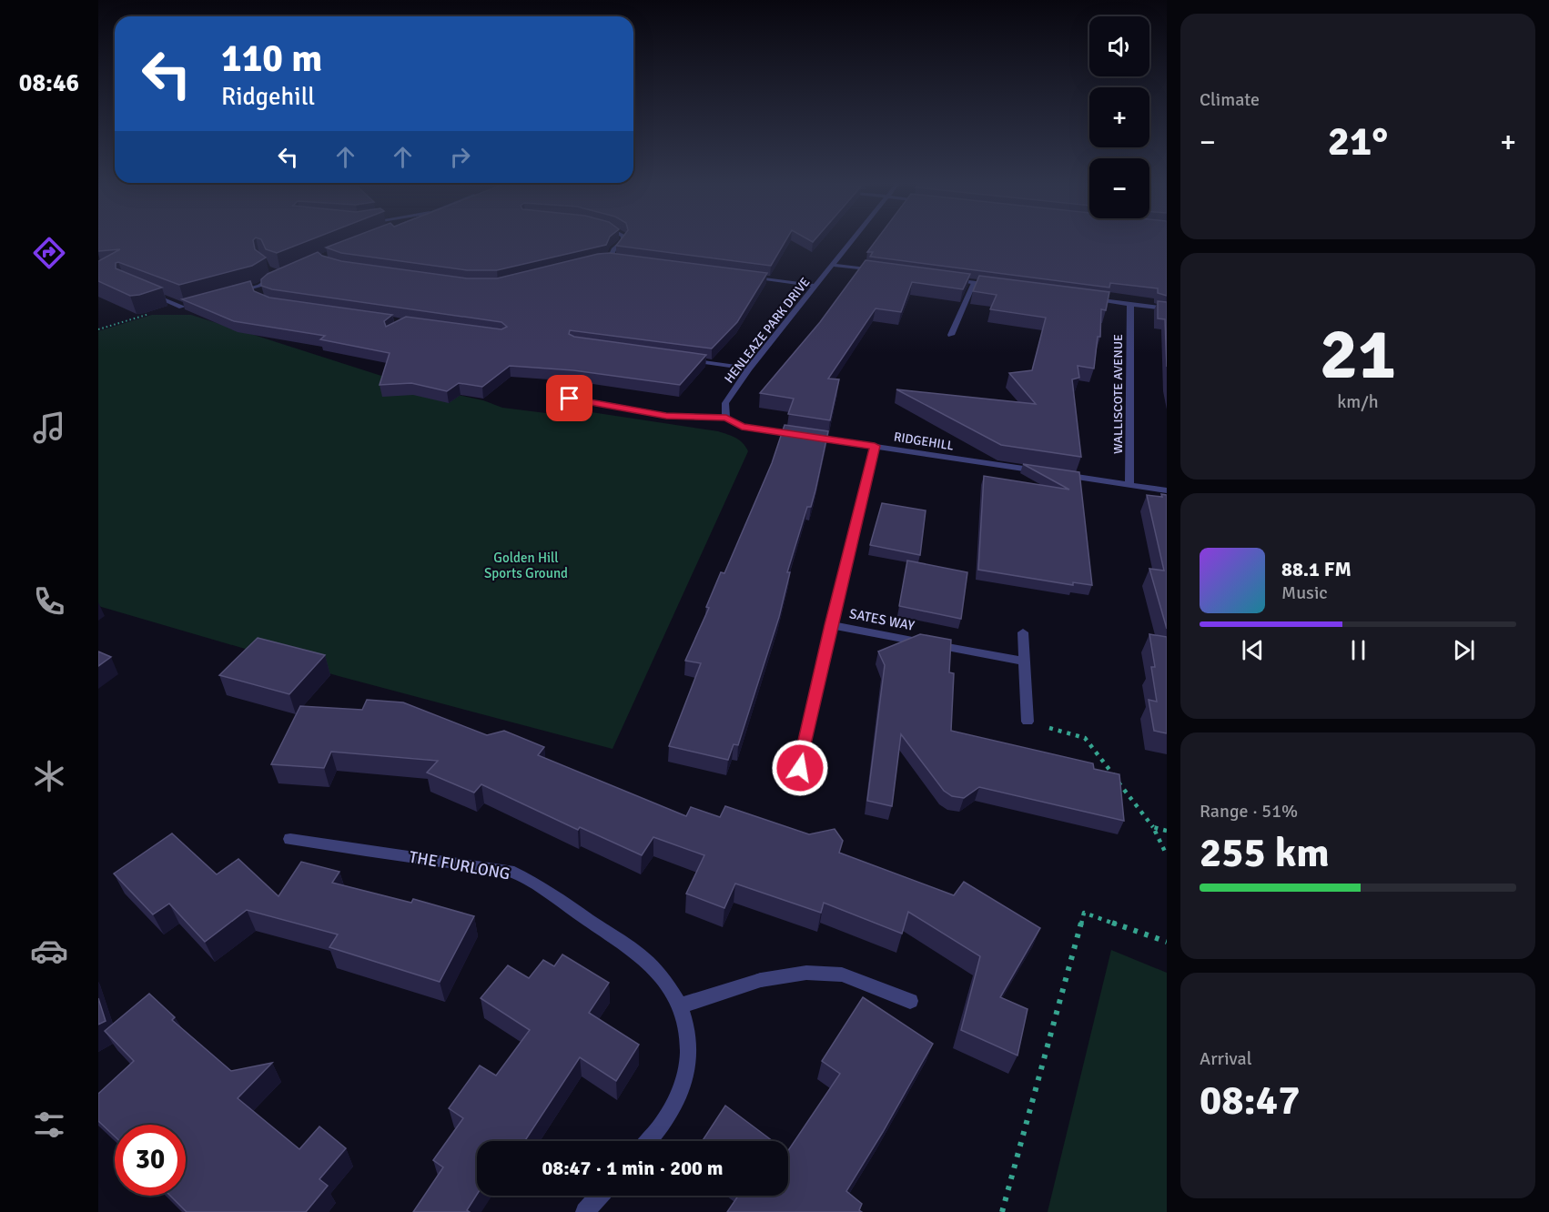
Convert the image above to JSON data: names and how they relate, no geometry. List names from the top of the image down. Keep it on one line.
{"streets":{"street":["HENLEAZE PARK DRIVE","WALLISCOTE AVENUE","RIDGEHILL","SATES WAY","THE FURLONG"]},"crossings":[["HENLEAZE PARK DRIVE","RIDGEHILL"],["RIDGEHILL","SATES WAY"]],"parks":["Golden Hill Sports Ground"],"page":{"tabs":"08:46","tile":["Climate",["21","km/h"],["Range · 51%","255 km"],["Arrival","08:47"]],"map_buttons":["+","−"],"turn":["110 m","Ridgehill"],"heat":["−","21°","+"],"song":["88.1 FM","Music"],"limit":"30","trip":"08:47 · 1 min · 200 m"}}
